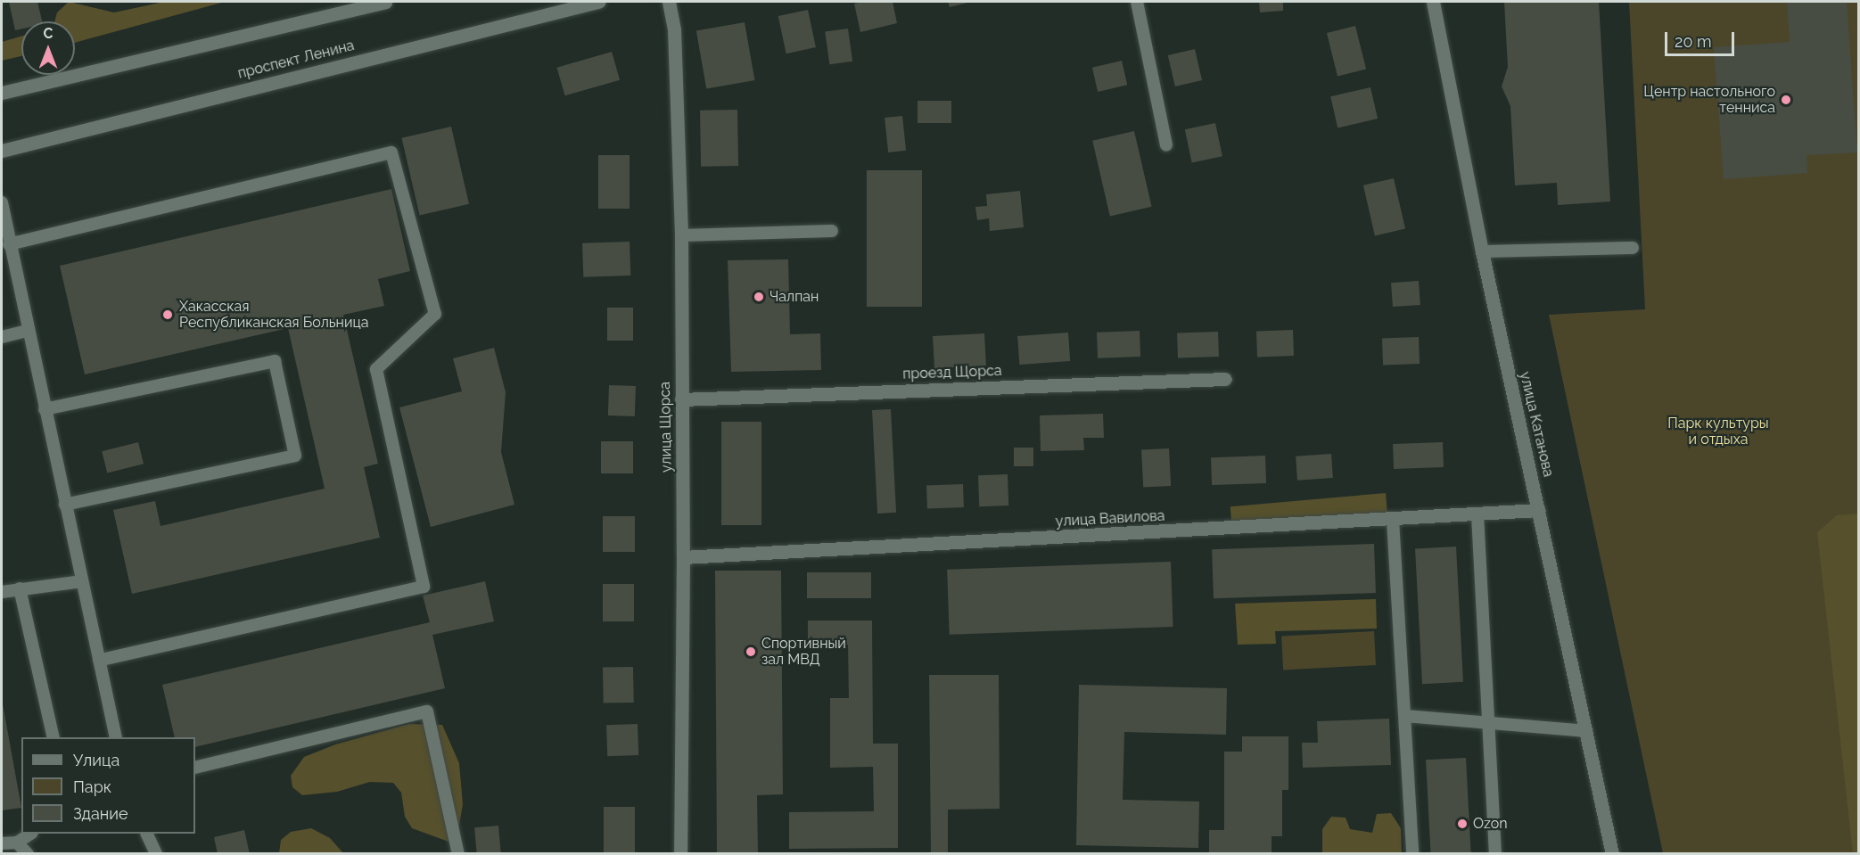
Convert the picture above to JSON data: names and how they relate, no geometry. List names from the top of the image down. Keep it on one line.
{"streets":{"street":["проспект Ленина","проезд Щорса","улица Катанова","улица Щорса","улица Вавилова"]},"crossings":[["проезд Щорса","улица Щорса"],["улица Катанова","улица Вавилова"],["улица Щорса","улица Вавилова"]],"parks":["Парк культуры и отдыха"],"places":["Центр настольного тенниса","Чалпан","Хакасская Республиканская Больница","Спортивный зал МВД","Ozon"],"legend":["Улица","Парк","Здание"],"scale_bar":"20 m","north":"top"}
